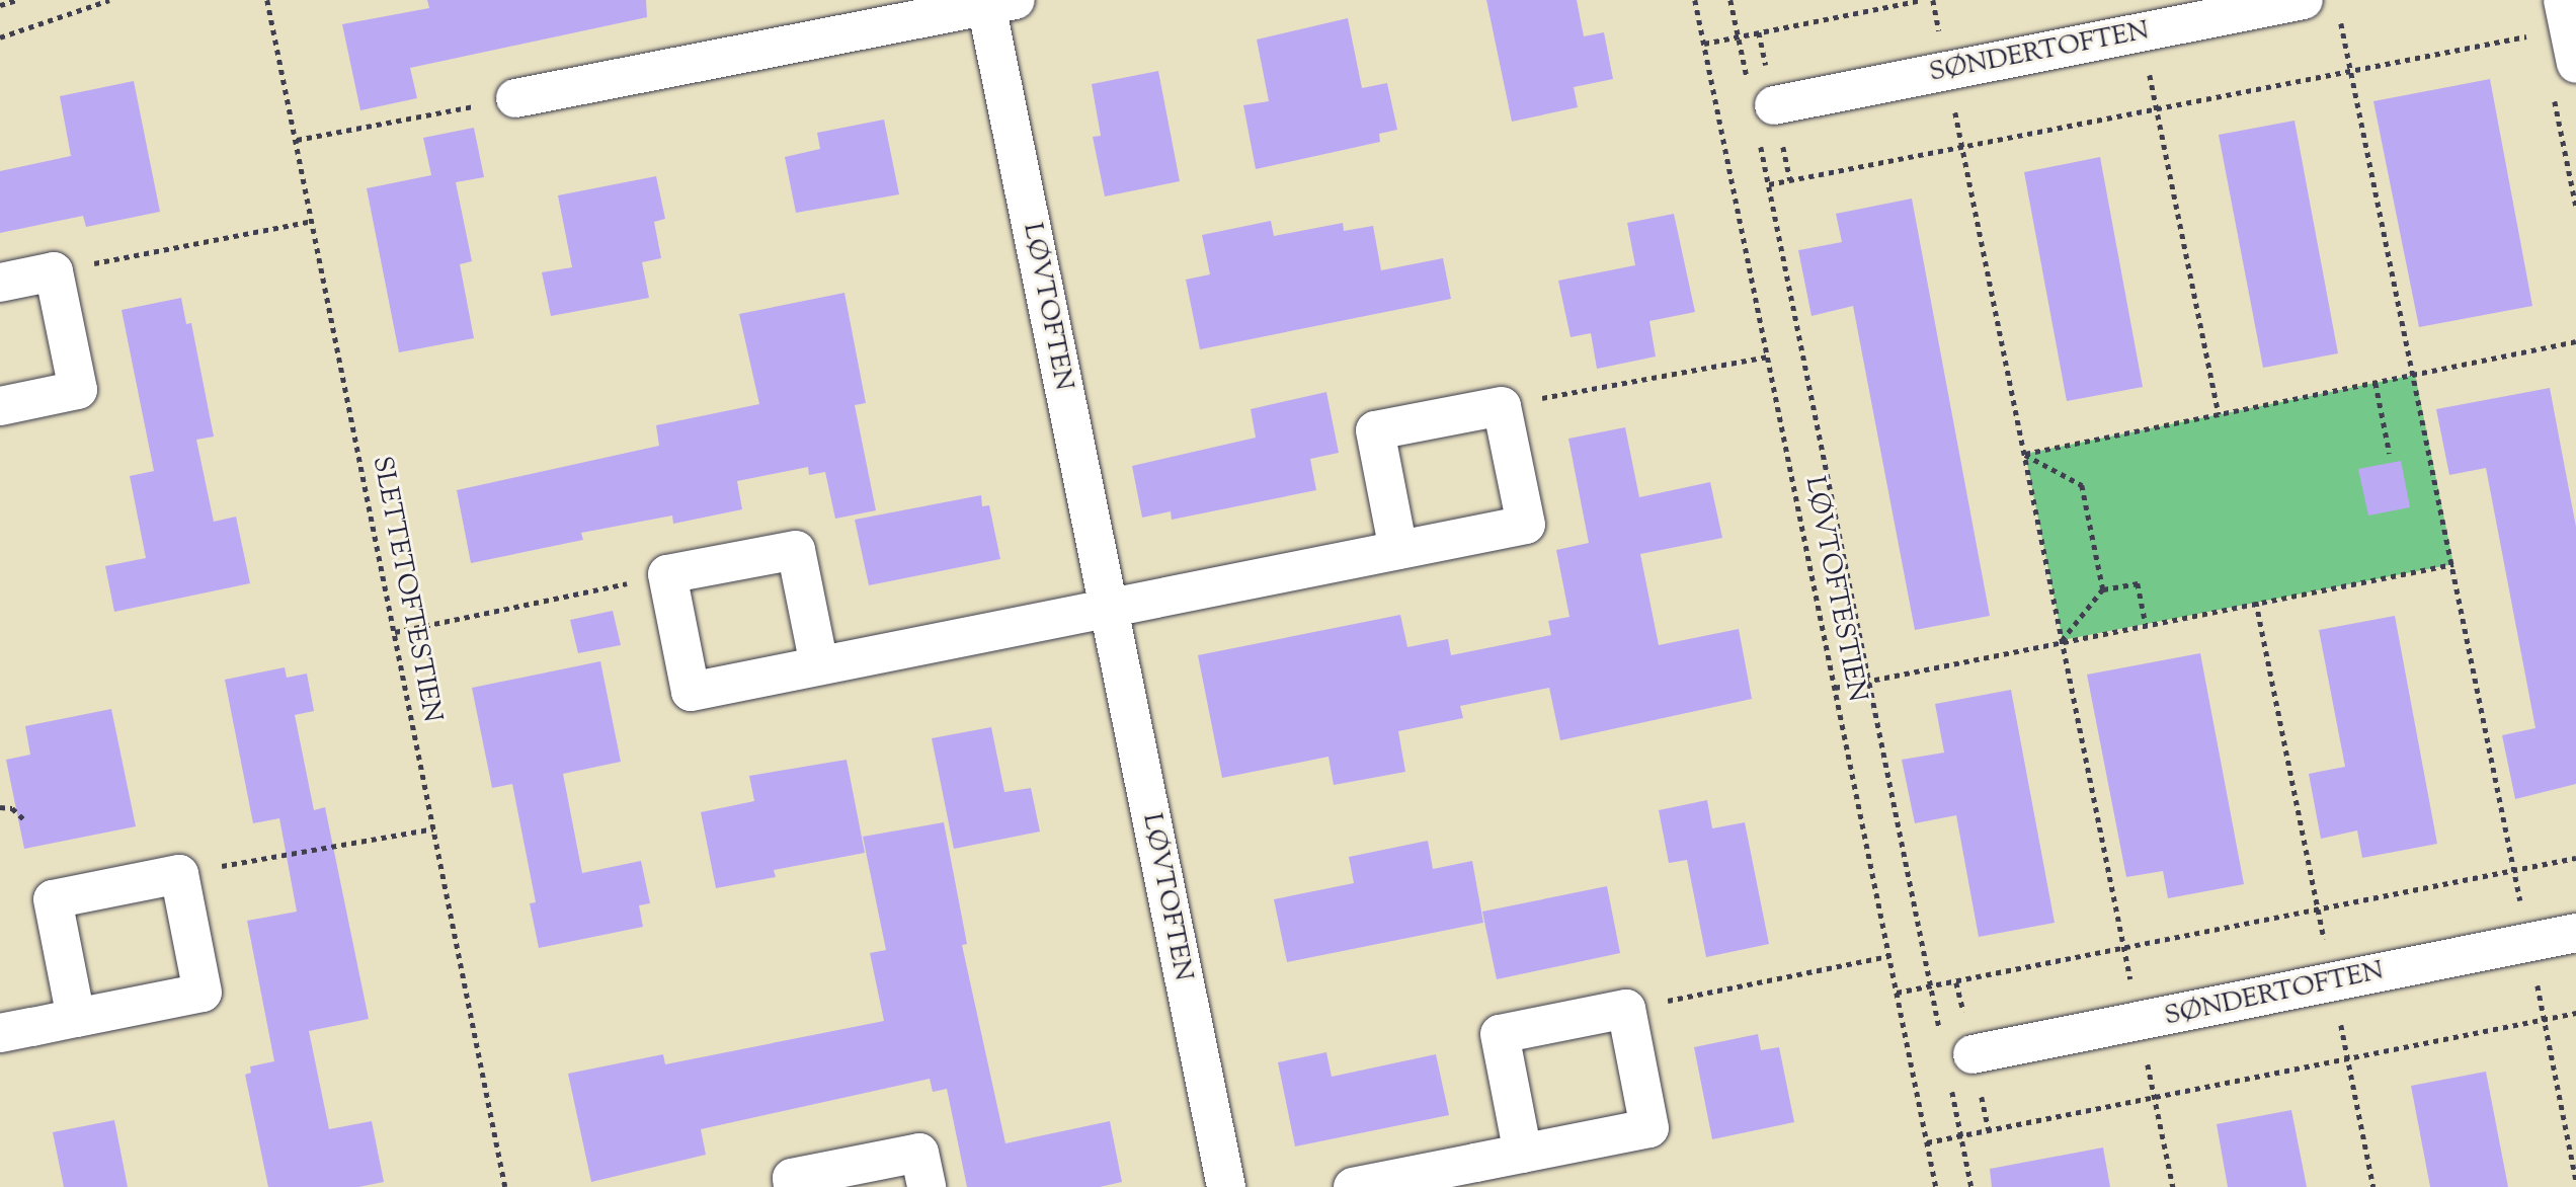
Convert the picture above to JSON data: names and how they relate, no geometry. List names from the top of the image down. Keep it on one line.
{"streets":{"street":["SØNDERTOFTEN","LØVTOFTEN"],"path":["SLETTETOFTESTIEN","LØVTOFTESTIEN"]}}
